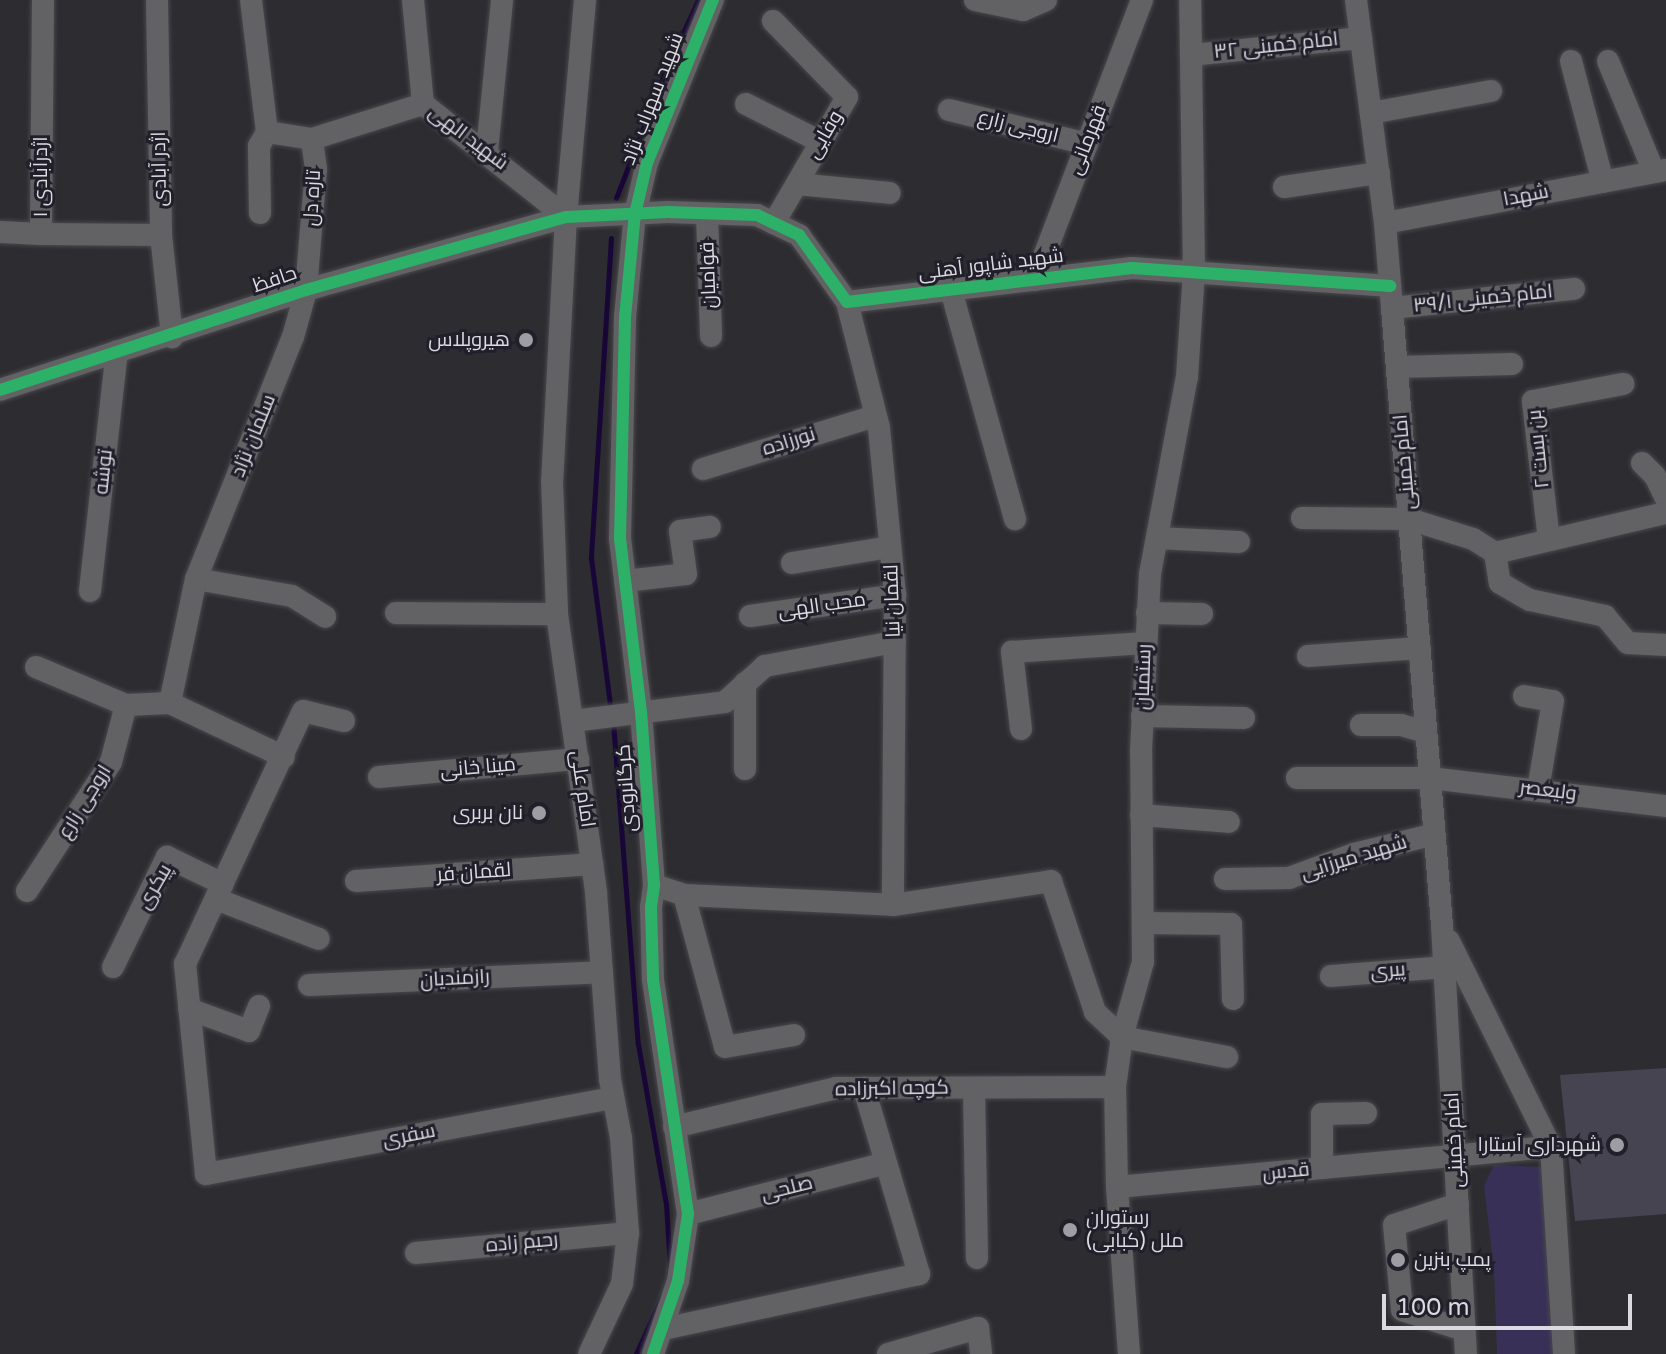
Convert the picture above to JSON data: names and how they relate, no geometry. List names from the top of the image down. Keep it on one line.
{"streets":{"street":["امام خمینی ۳۲","شهید سهراب نژاد","اروجی زارع","وفایی","شهید الهی","قهرمانی","اژدر آبادی","اژدرآبادی ۱","شهدا","تازه دل","شهید شاپور آهنی","قوامیان","حافظ","امام خمینی ۳۹/۱","سلمان نژاد","نورزاده","بن بست ۲","امام خمینی","توشه","لقمان نیا","محب الهی","رستمیان","مینا خانی","کرگانرودی","امام علی","ولیعصر","شهید میرزایی","لقمان فر","پیکری","پیری","رازمندیان","کوچه اکبرزاده","سفری","قدس","صلحی","رحیم زاده"]},"crossings":[["امام خمینی ۳۲","امام خمینی"],["امام خمینی ۳۲","رستمیان"],["شهید سهراب نژاد","حافظ"],["شهید سهراب نژاد","کرگانرودی"],["اروجی زارع","قهرمانی"],["شهید الهی","تازه دل"],["شهید الهی","حافظ"],["شهید الهی","امام علی"],["قهرمانی","شهید شاپور آهنی"],["اژدر آبادی","اژدرآبادی ۱"],["اژدر آبادی","حافظ"],["شهدا","امام خمینی"],["تازه دل","حافظ"],["تازه دل","سلمان نژاد"],["شهید شاپور آهنی","امام خمینی ۳۹/۱"],["شهید شاپور آهنی","امام خمینی"],["شهید شاپور آهنی","لقمان نیا"],["شهید شاپور آهنی","رستمیان"],["حافظ","سلمان نژاد"],["حافظ","توشه"],["حافظ","کرگانرودی"],["حافظ","امام علی"],["امام خمینی ۳۹/۱","امام خمینی"],["نورزاده","لقمان نیا"],["امام خمینی","ولیعصر"],["امام خمینی","شهید میرزایی"],["امام خمینی","پیری"],["امام خمینی","قدس"],["لقمان نیا","محب الهی"],["رستمیان","کوچه اکبرزاده"],["رستمیان","قدس"],["مینا خانی","امام علی"],["کرگانرودی","کوچه اکبرزاده"],["کرگانرودی","صلحی"],["امام علی","لقمان فر"],["امام علی","رازمندیان"],["امام علی","سفری"],["امام علی","رحیم زاده"]],"places":["هیروپلاس","نان بربری","شهرداری آستارا","رستوران ملل (کبابی)","پمپ بنزین"],"scale_bar":"100 m"}
